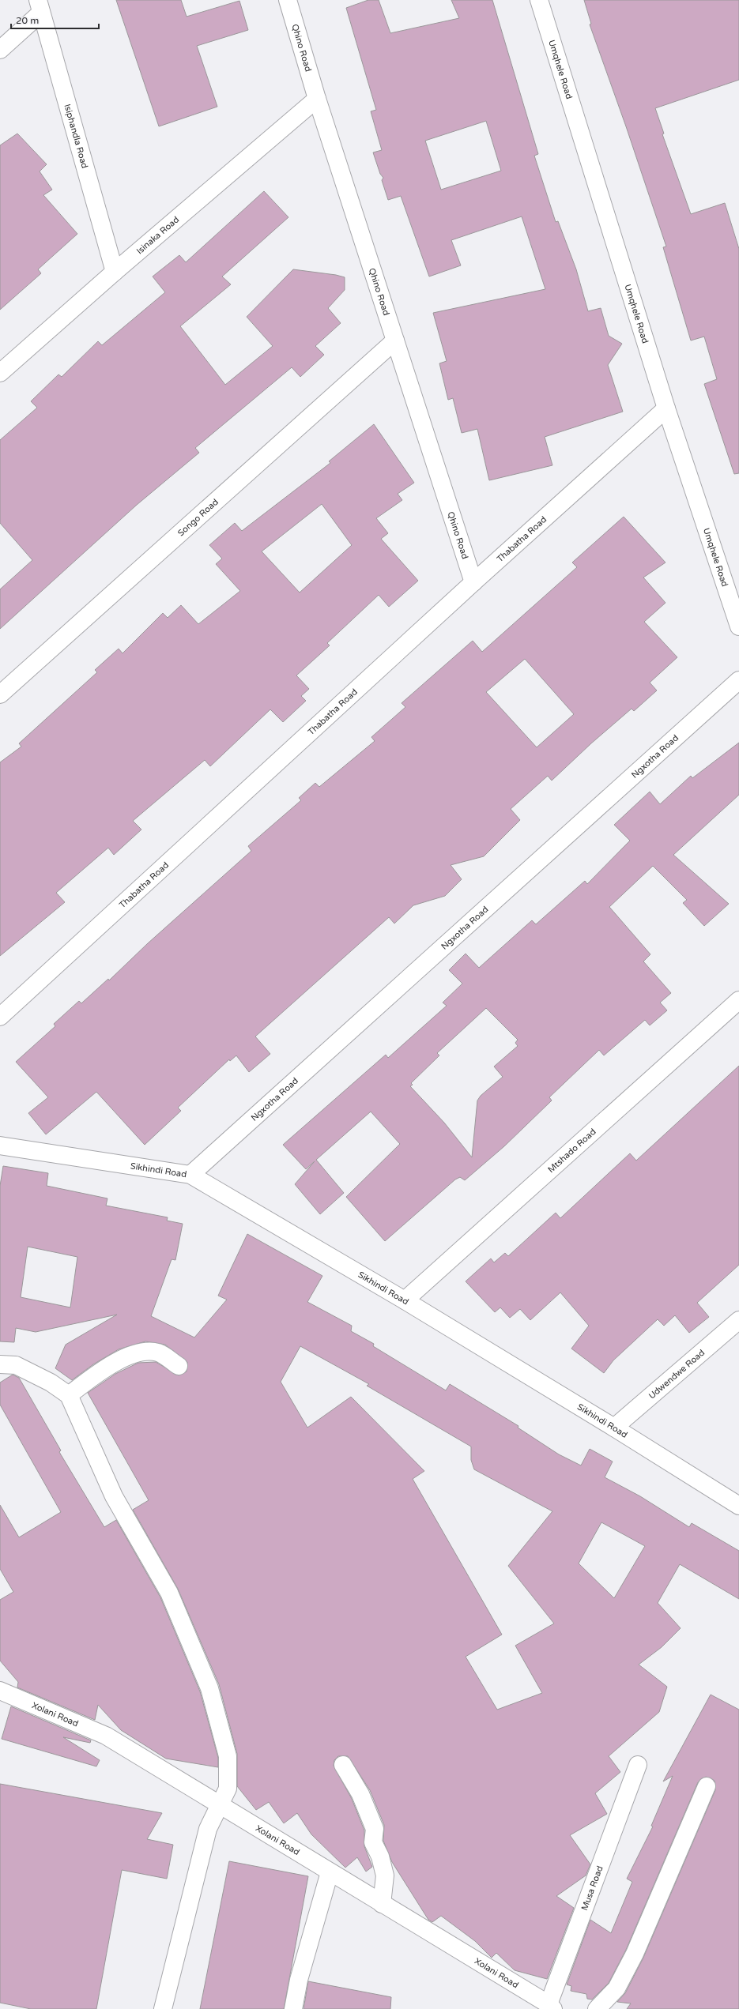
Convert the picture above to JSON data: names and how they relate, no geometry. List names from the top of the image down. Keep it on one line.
{"streets":{"street":["Qhino Road","Umqhele Road","Isiphandla Road","Isinaka Road","Songo Road","Thabatha Road","Ngxotha Road","Mtshado Road","Sikhindi Road","Udwendwe Road","Xolani Road","Musa Road"]},"crossings":[["Qhino Road","Isinaka Road"],["Qhino Road","Songo Road"],["Qhino Road","Thabatha Road"],["Umqhele Road","Thabatha Road"],["Isiphandla Road","Isinaka Road"],["Ngxotha Road","Sikhindi Road"],["Mtshado Road","Sikhindi Road"],["Sikhindi Road","Udwendwe Road"],["Xolani Road","Musa Road"]],"scale_bar":"20 m"}
